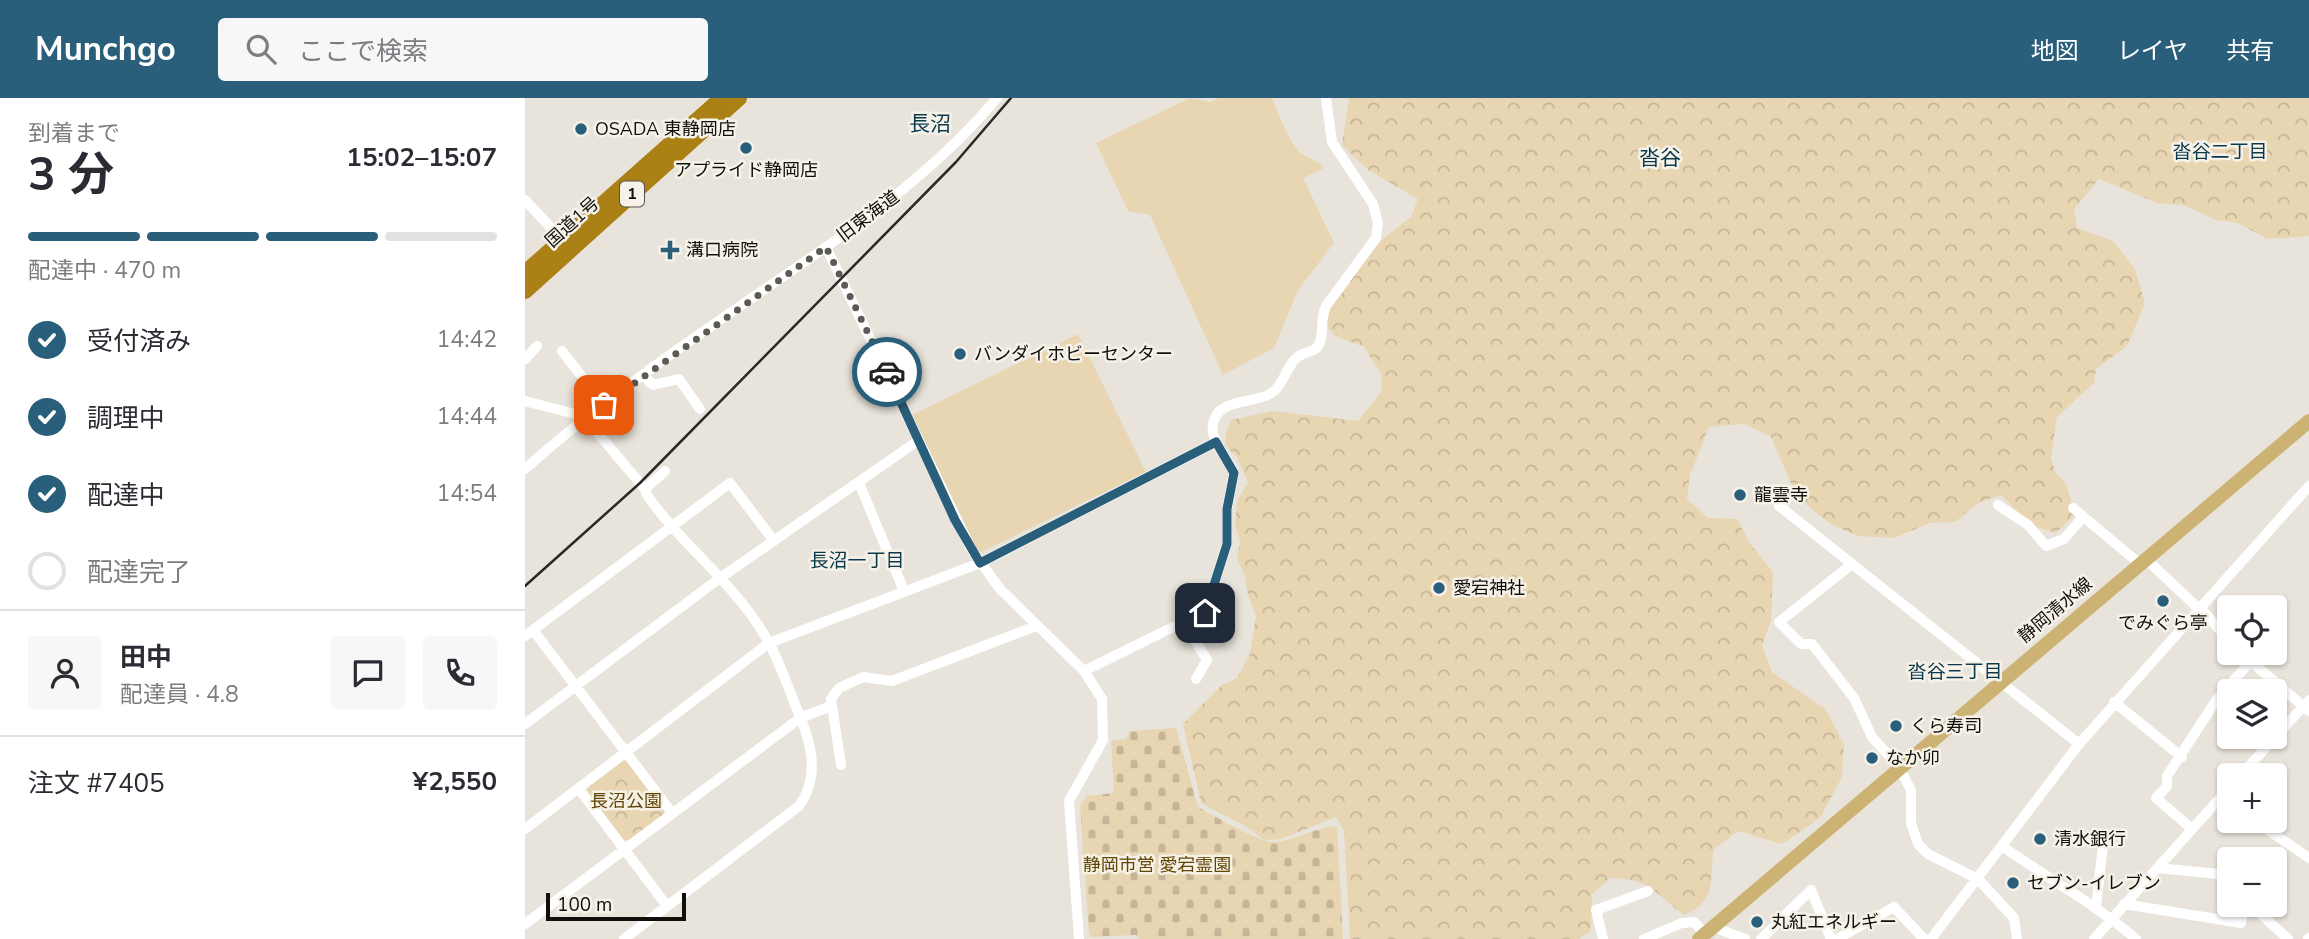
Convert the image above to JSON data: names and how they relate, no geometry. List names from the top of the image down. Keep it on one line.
{"streets":{"highway":["1","国道1号"],"main road":["静岡清水線"],"street":["旧東海道"]},"districts":["長沼","沓谷二丁目","沓谷","長沼一丁目","沓谷三丁目"],"parks":["長沼公園","静岡市営 愛宕霊園"],"places":{"other":["OSADA 東静岡店","アプライド静岡店","バンダイホビーセンター","龍雲寺","愛宕神社","でみぐら亭","くら寿司","なか卯","清水銀行","セブン-イレブン","丸紅エネルギー"],"health":["溝口病院"]},"scale_bar":"100 m","page":{"header":"Munchgo","search":"ここで検索","nav":["地図","レイヤ","共有"],"heading":["3 分","到着まで","15:02–15:07"],"panel":["田中","配達員 · 4.8","注文 #7405","¥2,550"],"bar":"配達中 · 470 m","list":[["受付済み","14:42"],["調理中","14:44"],["配達中","14:54"],"配達完了"],"map_buttons":["+","−"],"scale":"100 m"}}
